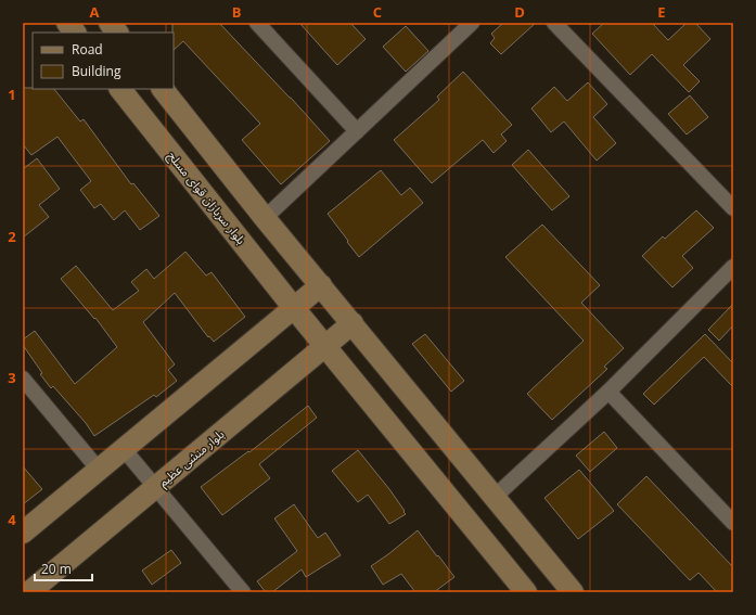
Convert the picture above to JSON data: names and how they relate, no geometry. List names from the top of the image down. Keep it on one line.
{"streets":{"main road":["بلوار سربازان قوای مسلح","بلوار منشی عظیم"]},"crossings":[["بلوار سربازان قوای مسلح","بلوار منشی عظیم"]],"legend":["Road","Building"],"scale_bar":"20 m","grid":{"columns":["A","B","C","D","E"],"rows":["1","2","3","4"]}}
